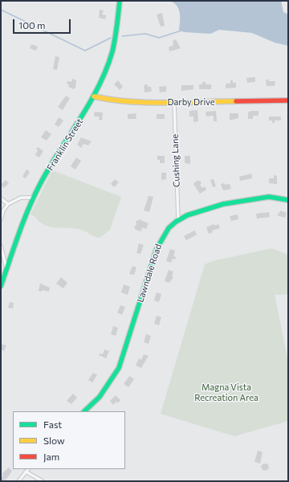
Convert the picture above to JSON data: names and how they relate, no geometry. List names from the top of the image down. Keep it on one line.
{"streets":{"street":["Darby Drive","Franklin Street","Cushing Lane","Lawndale Road"]},"crossings":[["Darby Drive","Franklin Street"],["Darby Drive","Cushing Lane"],["Cushing Lane","Lawndale Road"]],"parks":["Magna Vista Recreation Area"],"legend":["Fast","Slow","Jam"],"scale_bar":"100 m"}
